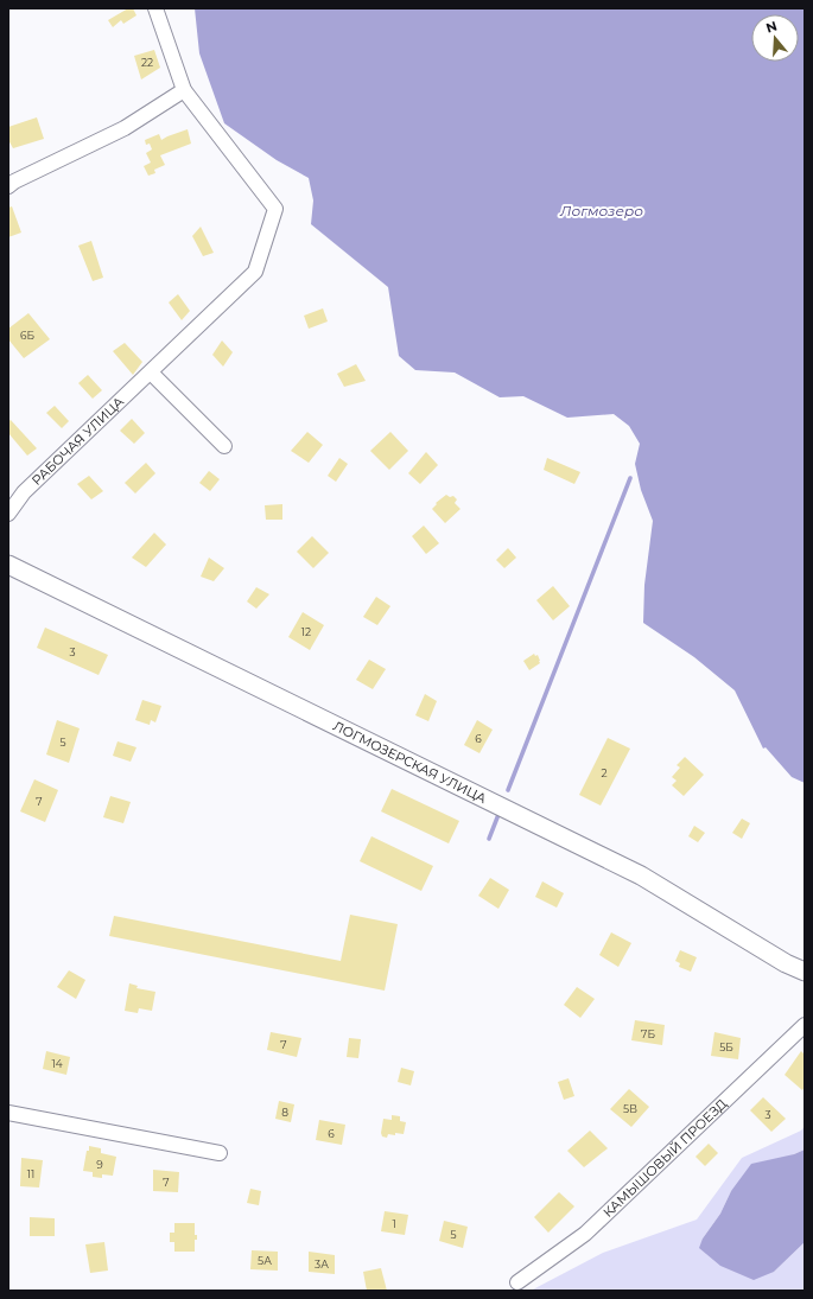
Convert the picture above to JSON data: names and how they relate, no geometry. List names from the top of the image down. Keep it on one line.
{"streets":{"street":["РАБОЧАЯ УЛИЦА","ЛОГМОЗЕРСКАЯ УЛИЦА","КАМЫШОВЫЙ ПРОЕЗД"]},"water":["Логмозеро"],"house_numbers":["22","6Б","12","3","6","5","2","7","7Б","7","5Б","14","5В","8","3","6","9","11","7","1","5","5А","3А"],"north":"top"}
